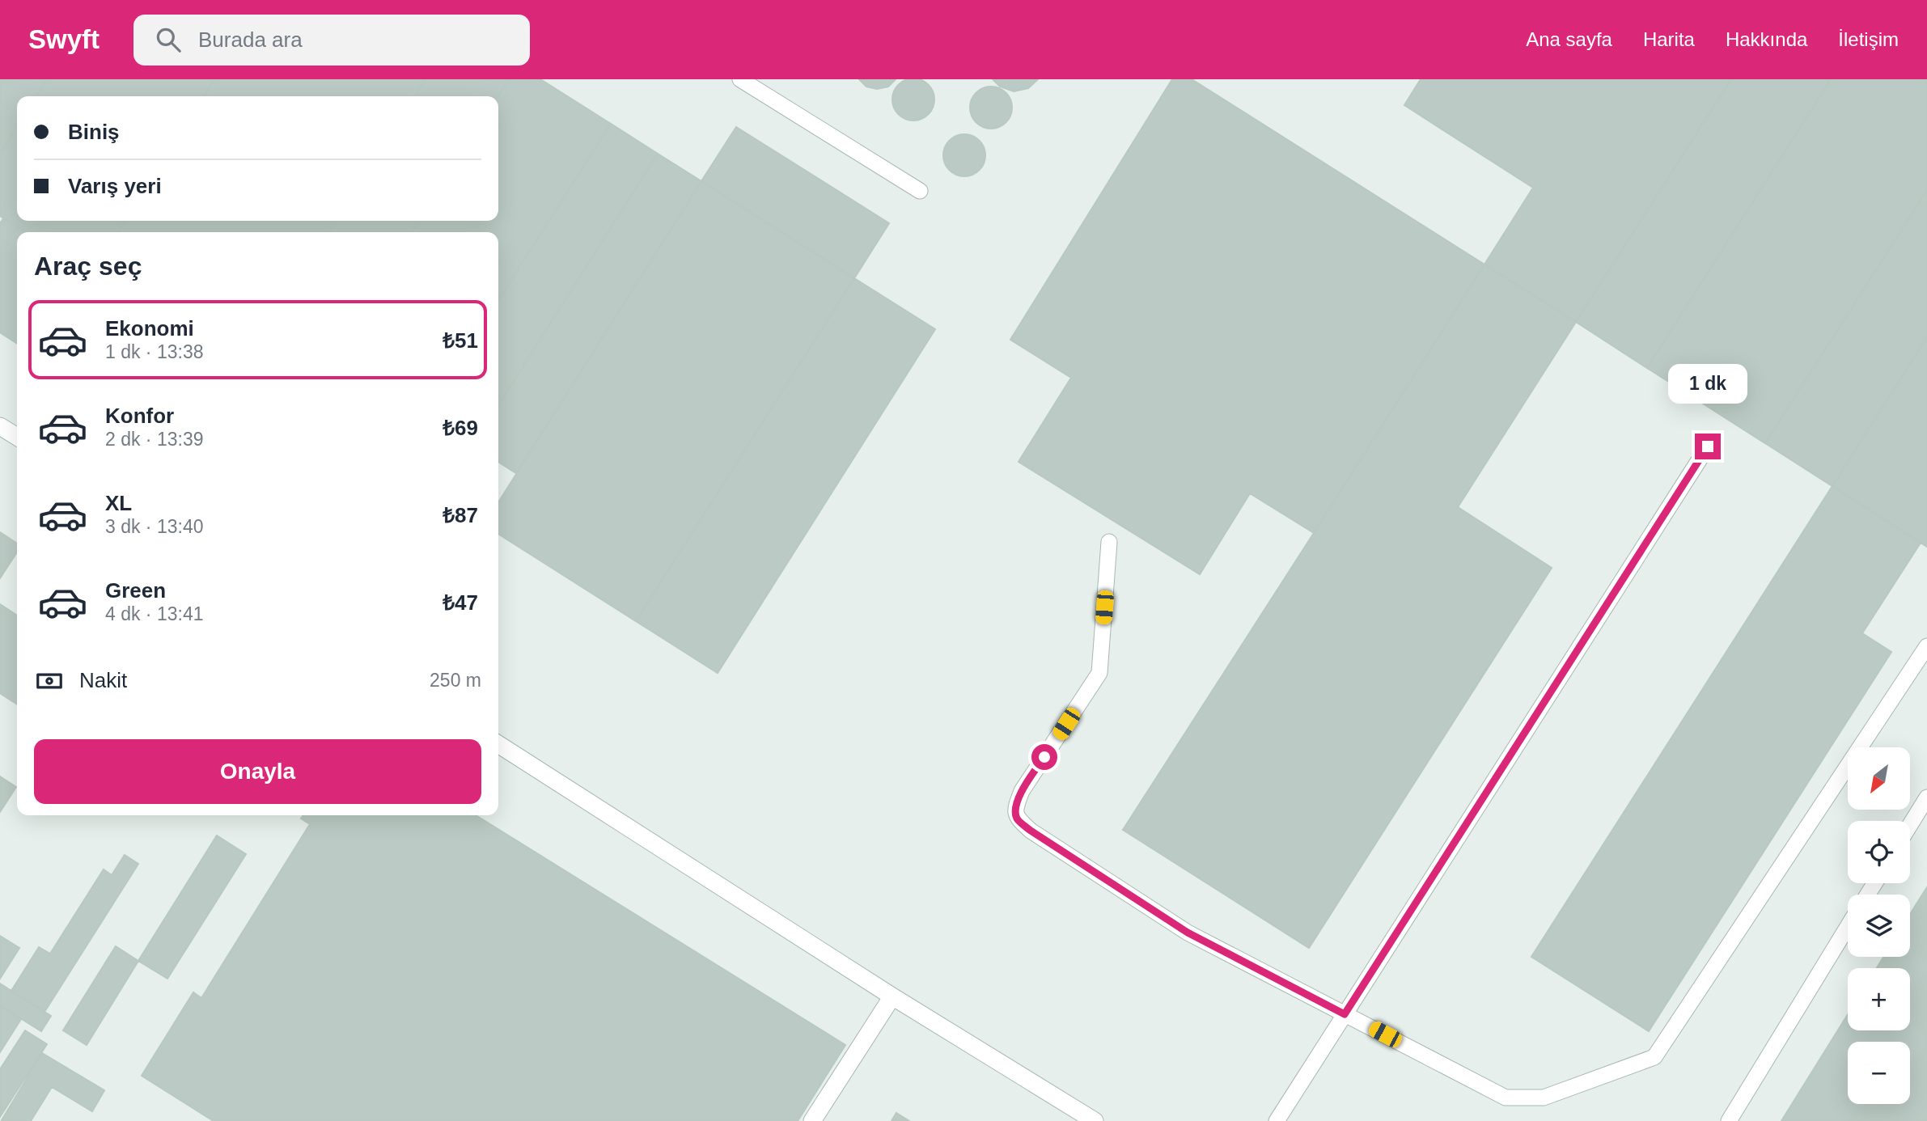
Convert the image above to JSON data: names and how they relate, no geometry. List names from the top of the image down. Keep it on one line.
{"north":"bottom left","page":{"header":"Swyft","search":"Burada ara","nav":["Ana sayfa","Harita","Hakkında","İletişim"],"banner":["Biniş","Varış yeri"],"heading":"Araç seç","list":[{"name":"Ekonomi","note":"1 dk · 13:38","value":"₺51"},{"name":"Konfor","note":"2 dk · 13:39","value":"₺69"},{"name":"XL","note":"3 dk · 13:40","value":"₺87"},{"name":"Green","note":"4 dk · 13:41","value":"₺47"}],"bubble":"1 dk","pay":["Nakit","250 m"],"buttons":"Onayla","map_buttons":["+","−"]}}
